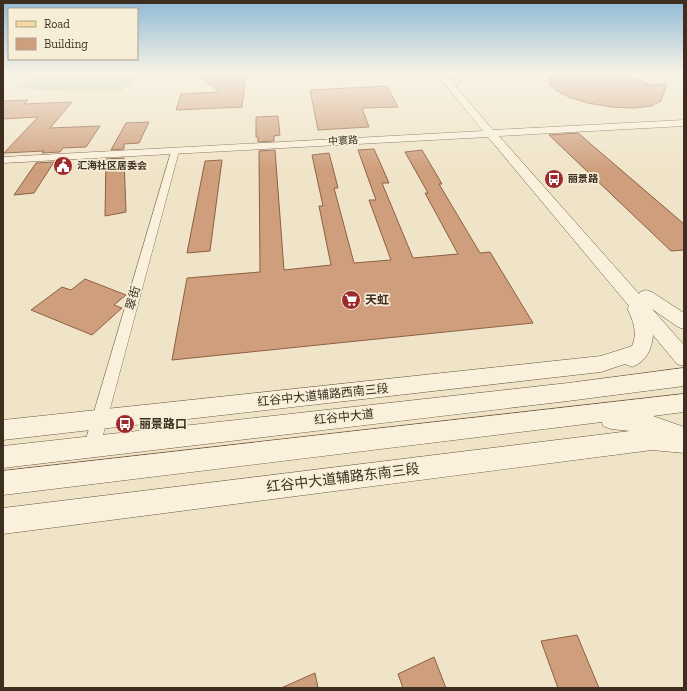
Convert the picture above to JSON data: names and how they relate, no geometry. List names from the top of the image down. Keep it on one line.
{"streets":{"street":["中寰路","翠街","红谷中大道辅路西南三段","红谷中大道","红谷中大道辅路东南三段"]},"crossings":[["中寰路","翠街"],["翠街","红谷中大道辅路西南三段"],["翠街","红谷中大道"]],"places":{"public building":["汇海社区居委会"],"bus stop":["丽景路","丽景路口"],"supermarket":["天虹"]},"legend":["Road","Building"]}
